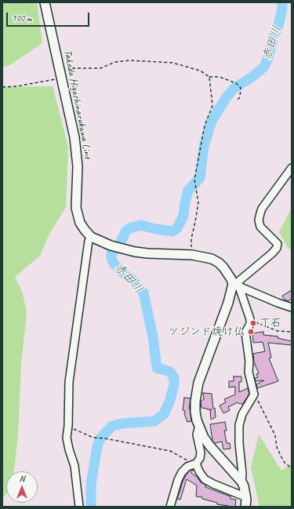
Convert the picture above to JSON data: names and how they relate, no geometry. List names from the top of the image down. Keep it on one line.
{"streets":{"main road":["Takada Higashinarukawa Line"]},"water":["赤田川"],"places":["丁石","ツジンド焼け仏"],"scale_bar":"100 m","north":"top"}
